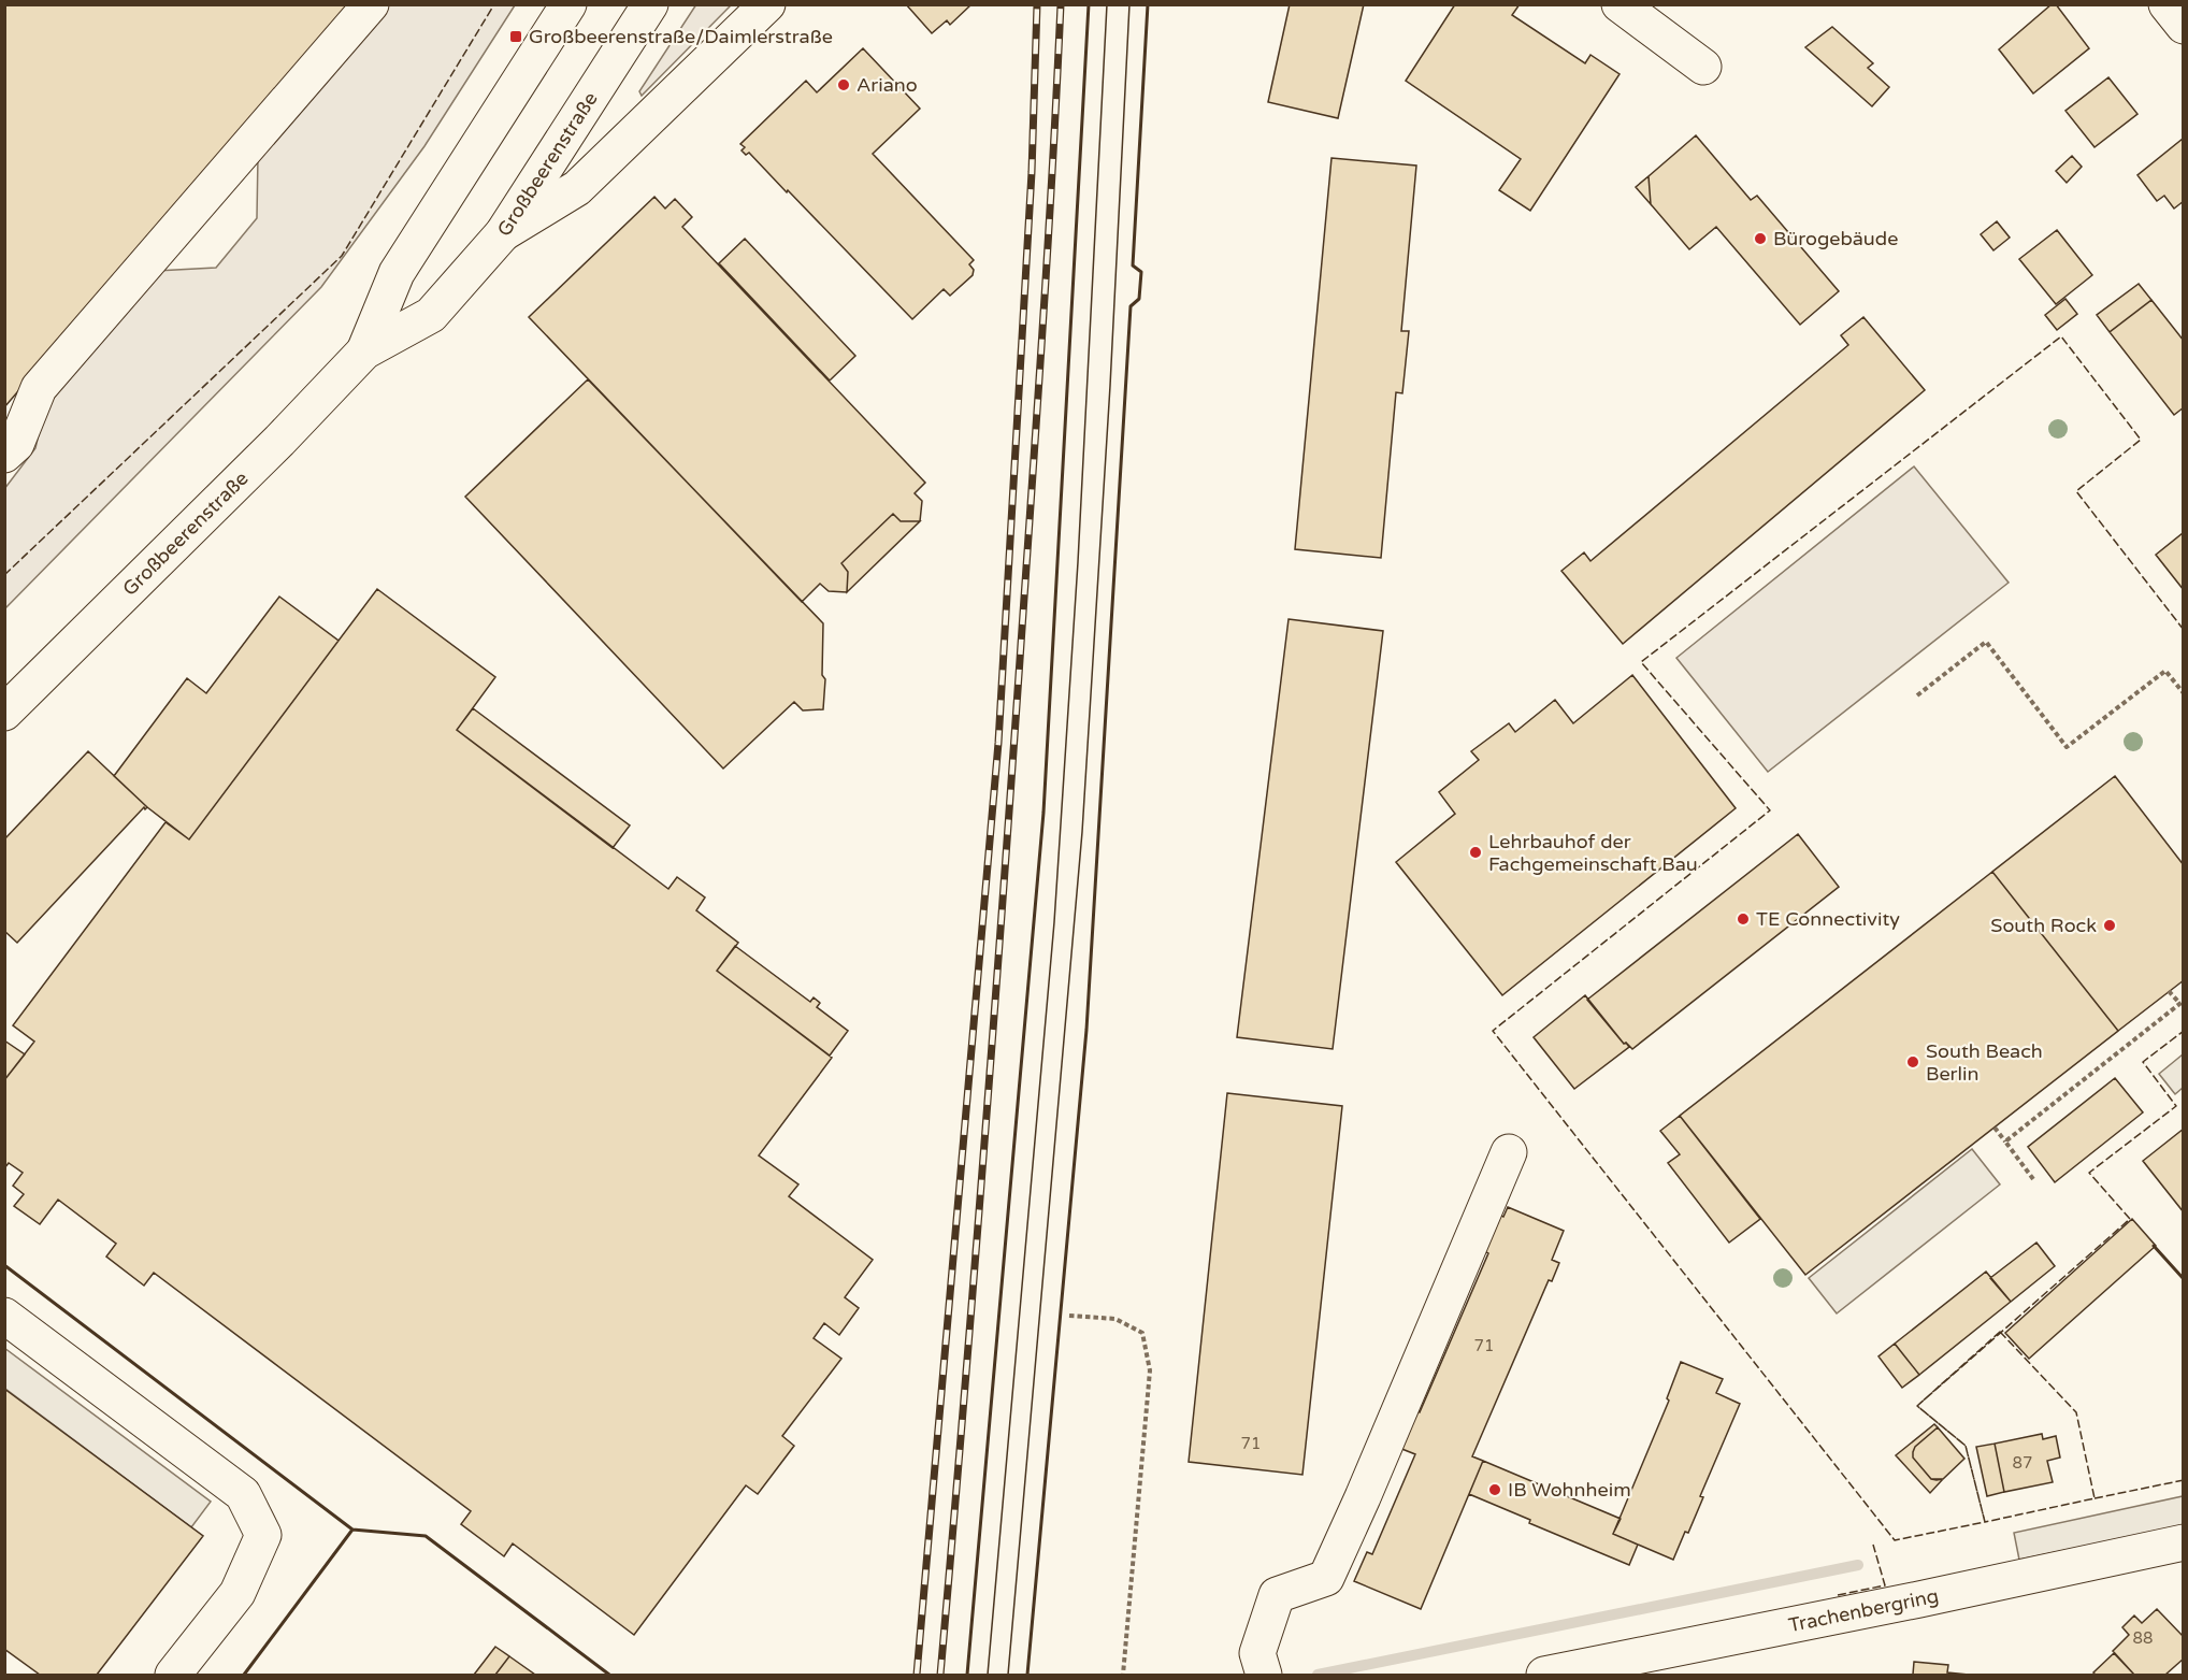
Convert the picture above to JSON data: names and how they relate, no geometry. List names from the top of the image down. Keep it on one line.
{"streets":{"main road":["Großbeerenstraße","Trachenbergring"]},"places":{"transit":["Großbeerenstraße/Daimlerstraße"],"other":["Ariano","Bürogebäude","Lehrbauhof der Fachgemeinschaft Bau","TE Connectivity","South Rock","South Beach Berlin","IB Wohnheim"]},"house_numbers":["71","71","87","88"]}
